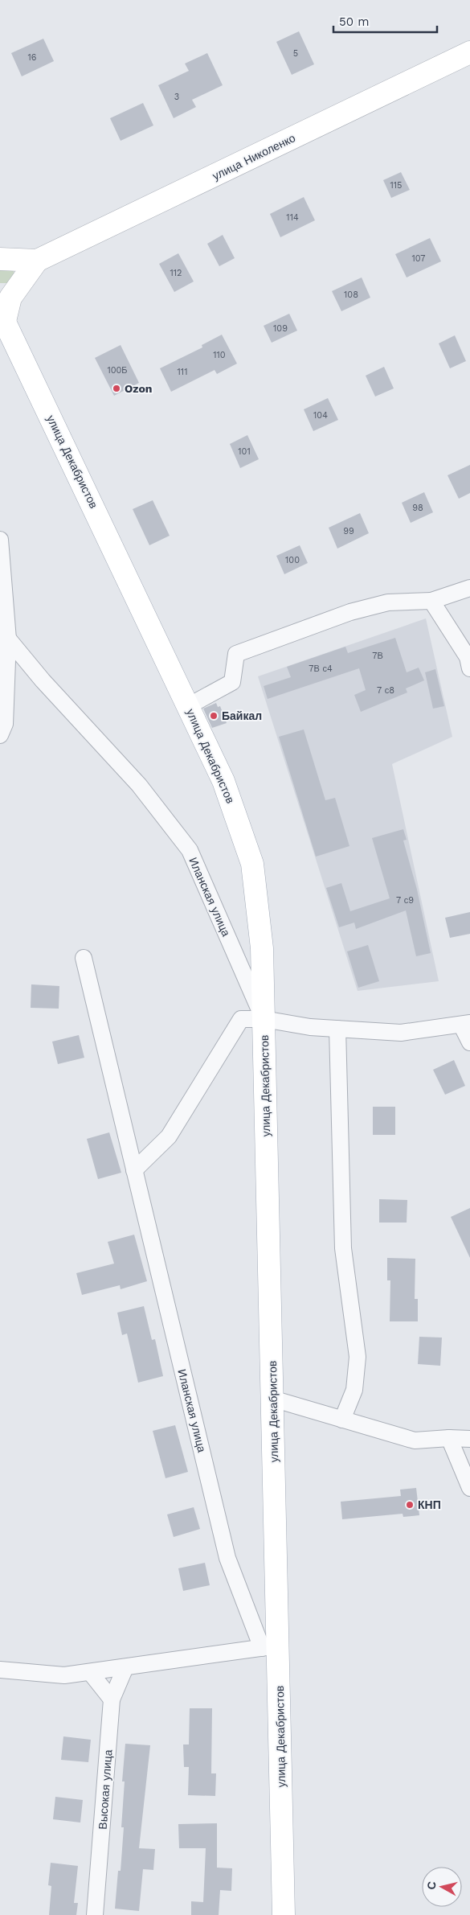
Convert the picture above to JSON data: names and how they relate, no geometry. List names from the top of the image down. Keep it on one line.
{"streets":{"main road":["улица Николенко","улица Декабристов"],"street":["Иланская улица","Высокая улица"]},"crossings":[["улица Декабристов","Иланская улица"]],"places":["Ozon","Байкал","КНП"],"house_numbers":["5","16","3","115","114","107","112","108","109","110","100Б","111","104","101","98","99","100","7В","7В с4","7 с8","7 с9"],"scale_bar":"50 m","north":"left"}
